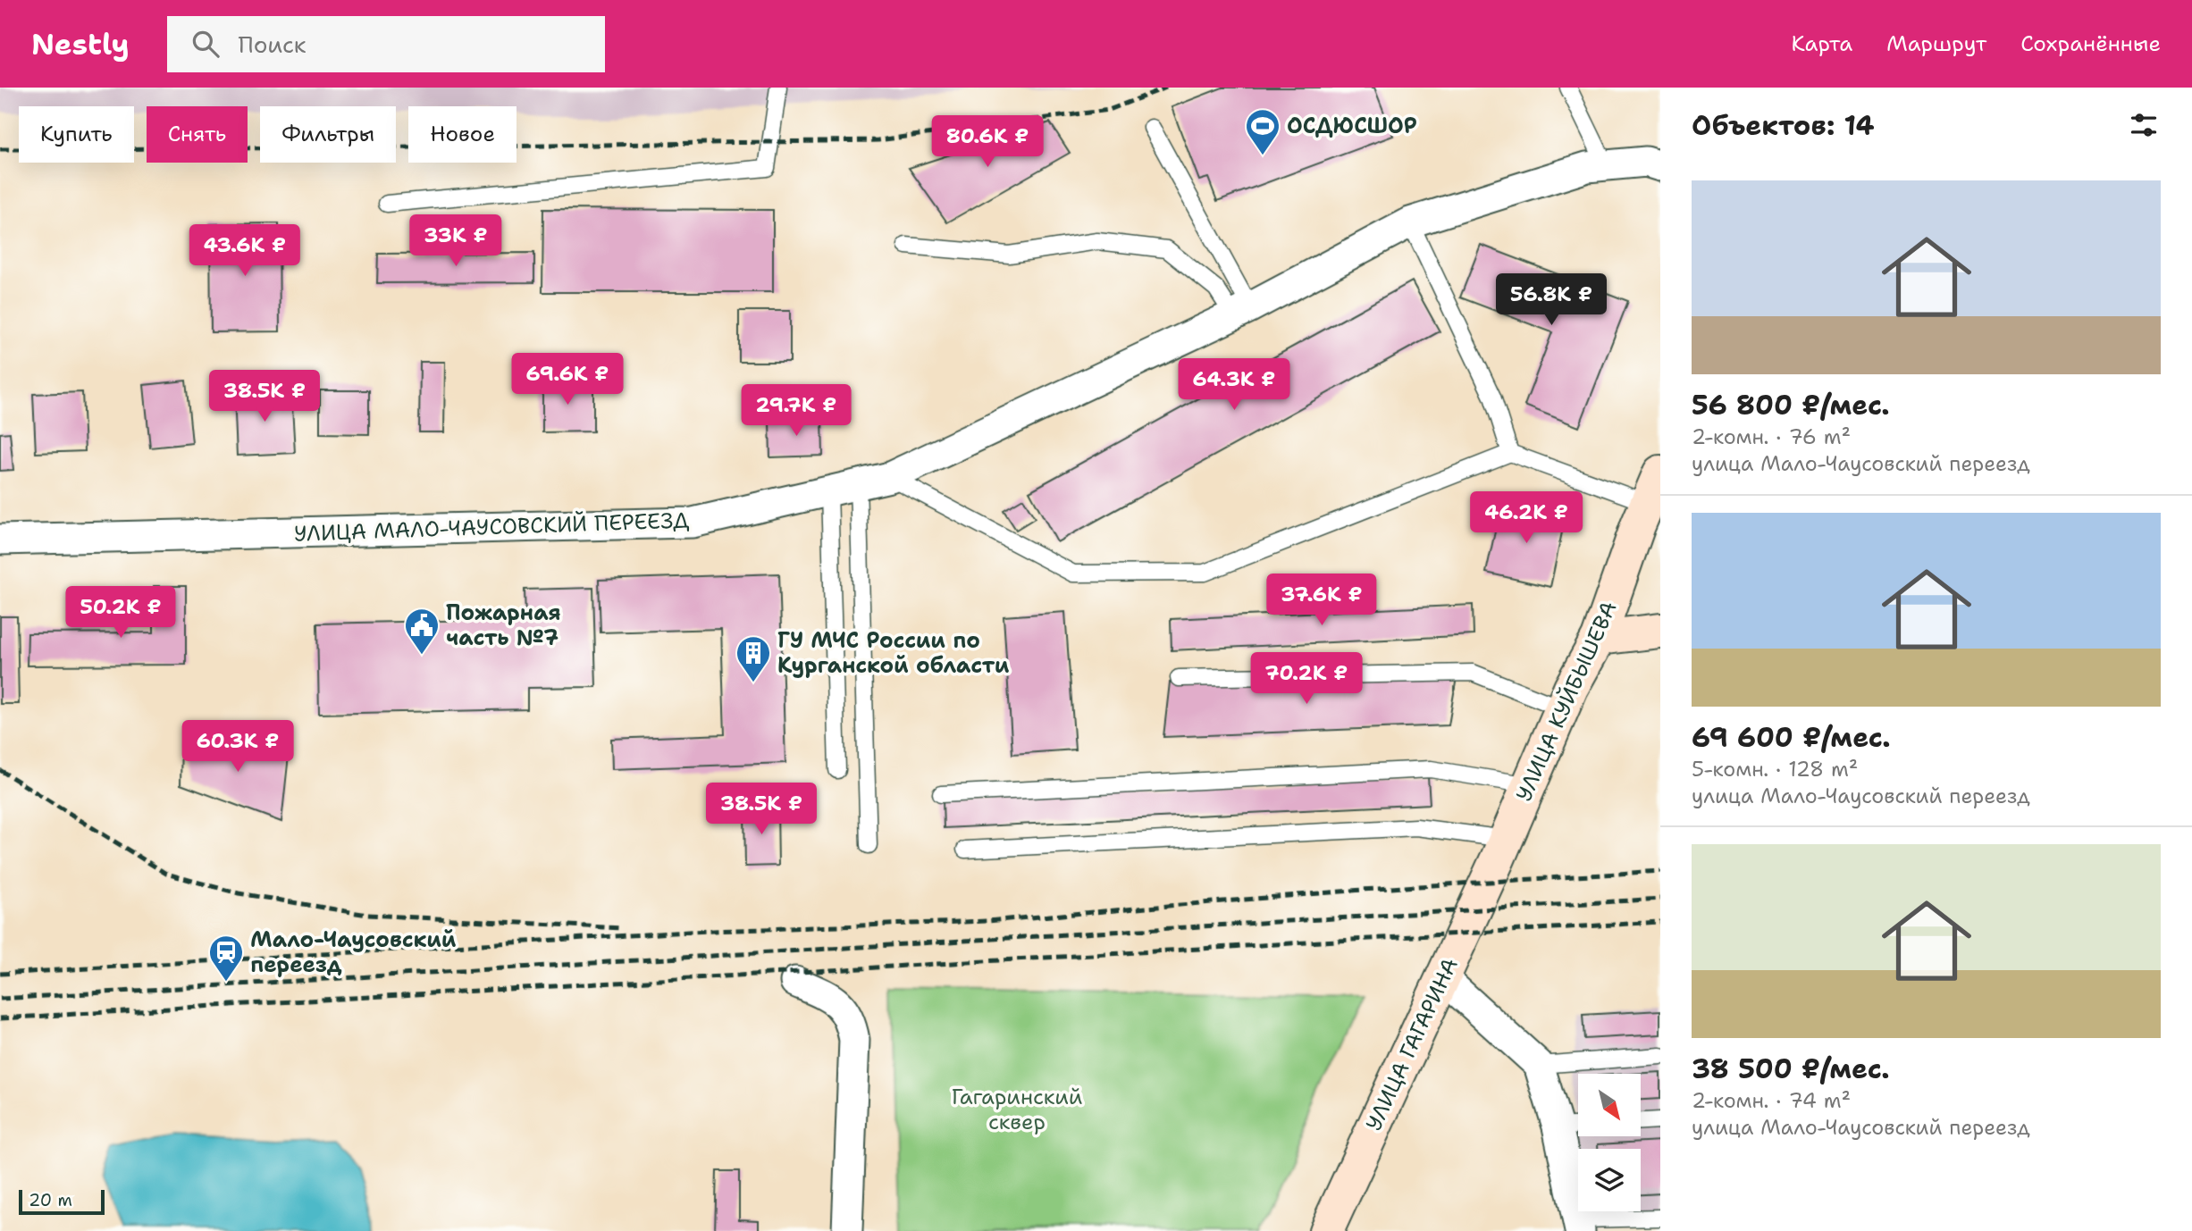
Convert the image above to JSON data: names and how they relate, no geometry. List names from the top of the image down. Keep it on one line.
{"streets":{"main road":["УЛИЦА КУЙБЫШЕВА","УЛИЦА ГАГАРИНА"],"street":["УЛИЦА МАЛО-ЧАУСОВСКИЙ ПЕРЕЕЗД"]},"crossings":[["УЛИЦА КУЙБЫШЕВА","УЛИЦА ГАГАРИНА"]],"parks":["Гагаринский сквер"],"places":{"sports":["ОСДЮСШОР"],"public building":["Пожарная часть №7"],"building":["ГУ МЧС России по Курганской области"],"station":["Мало-Чаусовский переезд"]},"scale_bar":"20 m","north":"bottom right","page":{"header":"Nestly","search":"Поиск","nav":["Карта","Маршрут","Сохранённые"],"heading":"Объектов: 14","chip":["Купить","Снять","Фильтры","Новое"],"price":["80.6K ₽","33K ₽","43.6K ₽","56.8K ₽","69.6K ₽","64.3K ₽","38.5K ₽","29.7K ₽","46.2K ₽","37.6K ₽","50.2K ₽","70.2K ₽","60.3K ₽","38.5K ₽"],"list":[{"name":"56 800 ₽/мес.","note":"2-комн. · 76 m² · улица Мало-Чаусовский переезд"},{"name":"69 600 ₽/мес.","note":"5-комн. · 128 m² · улица Мало-Чаусовский переезд"},{"name":"38 500 ₽/мес.","note":"2-комн. · 74 m² · улица Мало-Чаусовский переезд"}],"scale":"20 m"}}
